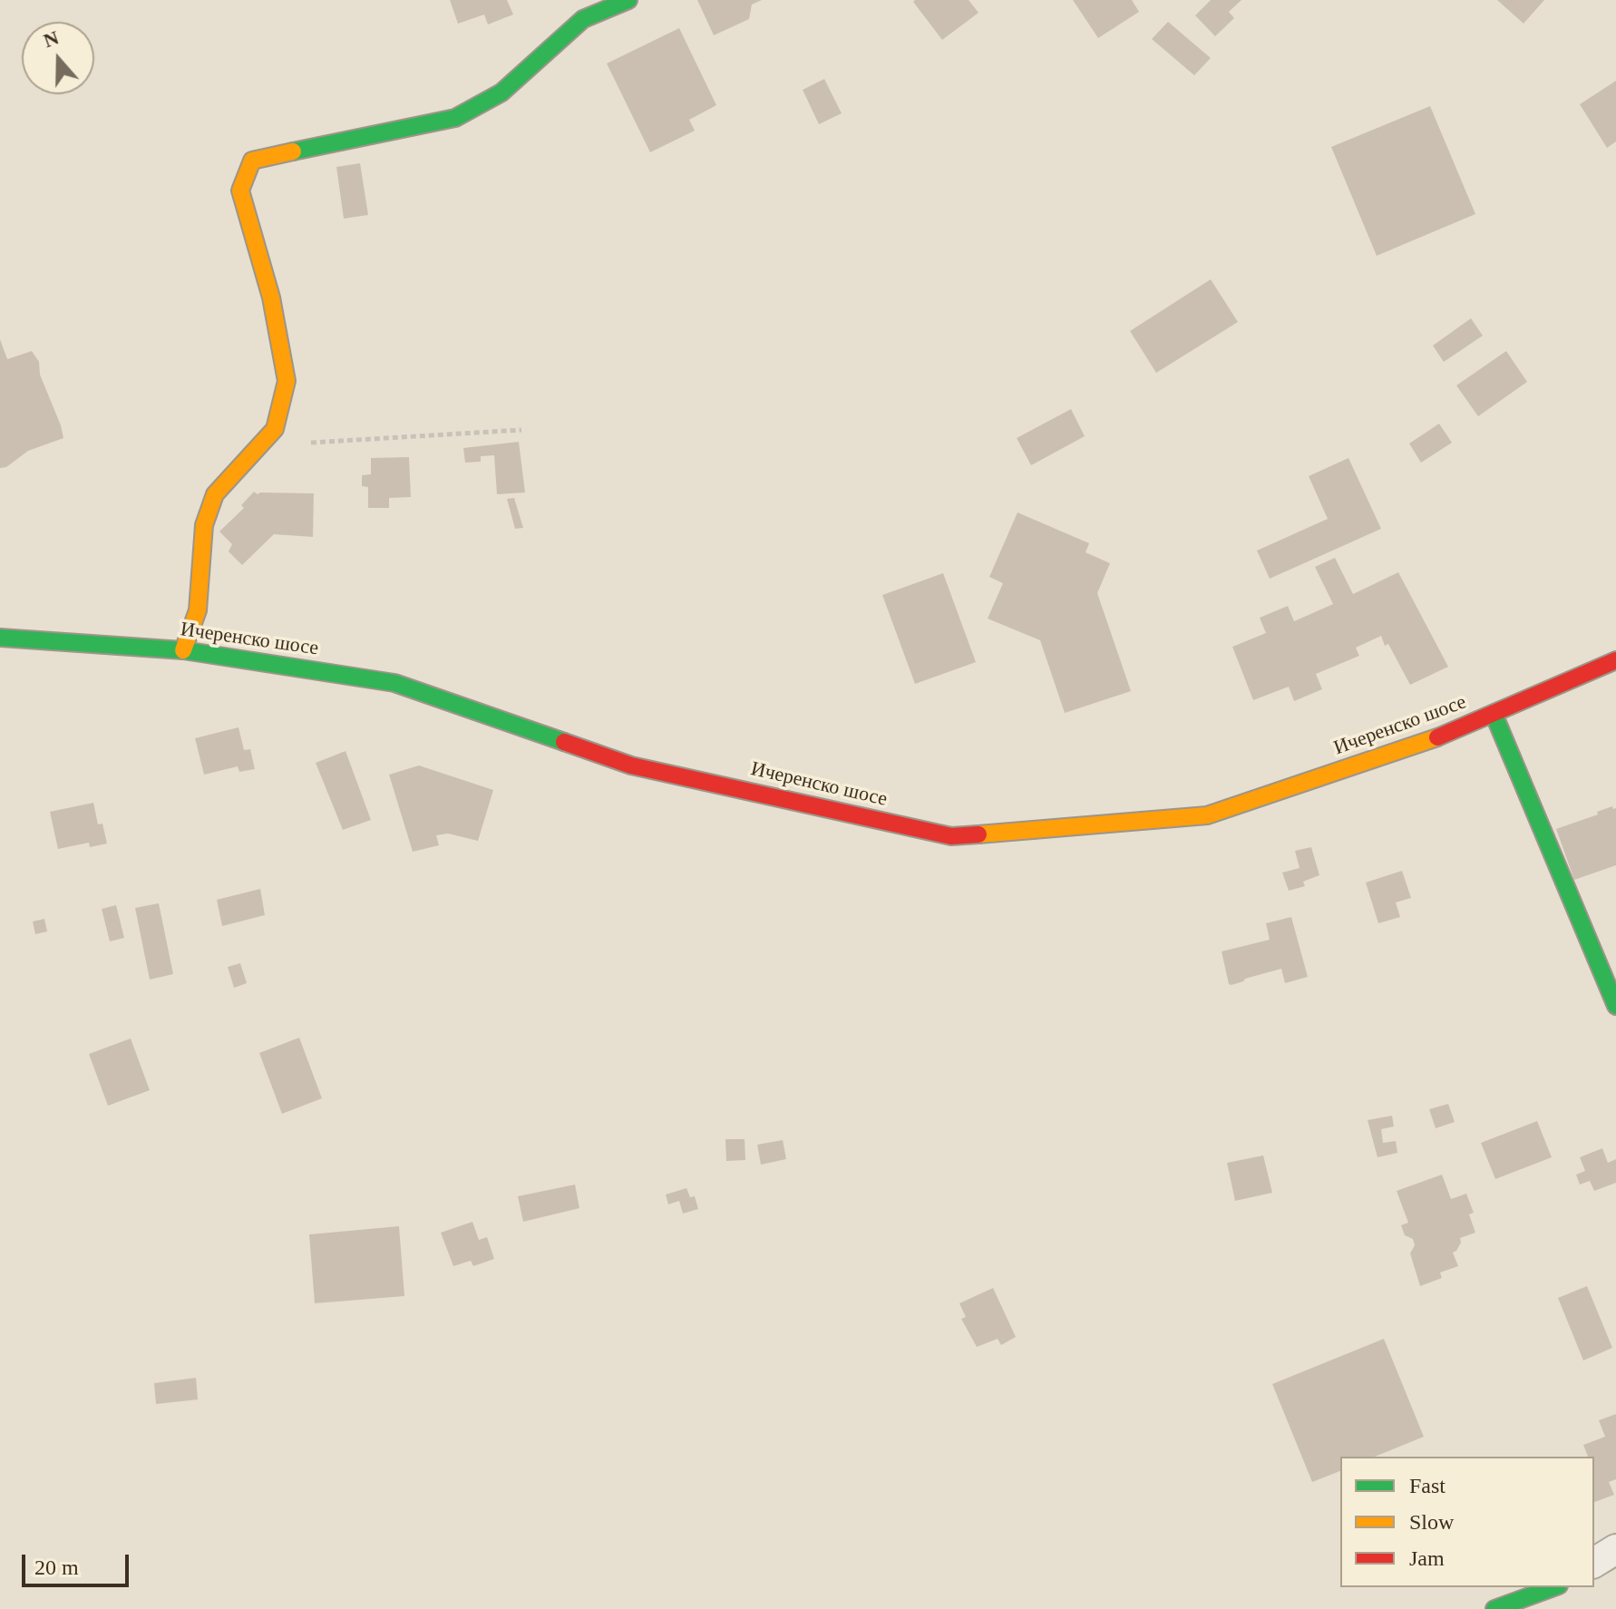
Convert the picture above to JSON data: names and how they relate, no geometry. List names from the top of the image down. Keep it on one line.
{"streets":{"street":["Ичеренско шосе"]},"legend":["Fast","Slow","Jam"],"scale_bar":"20 m","north":"top"}
